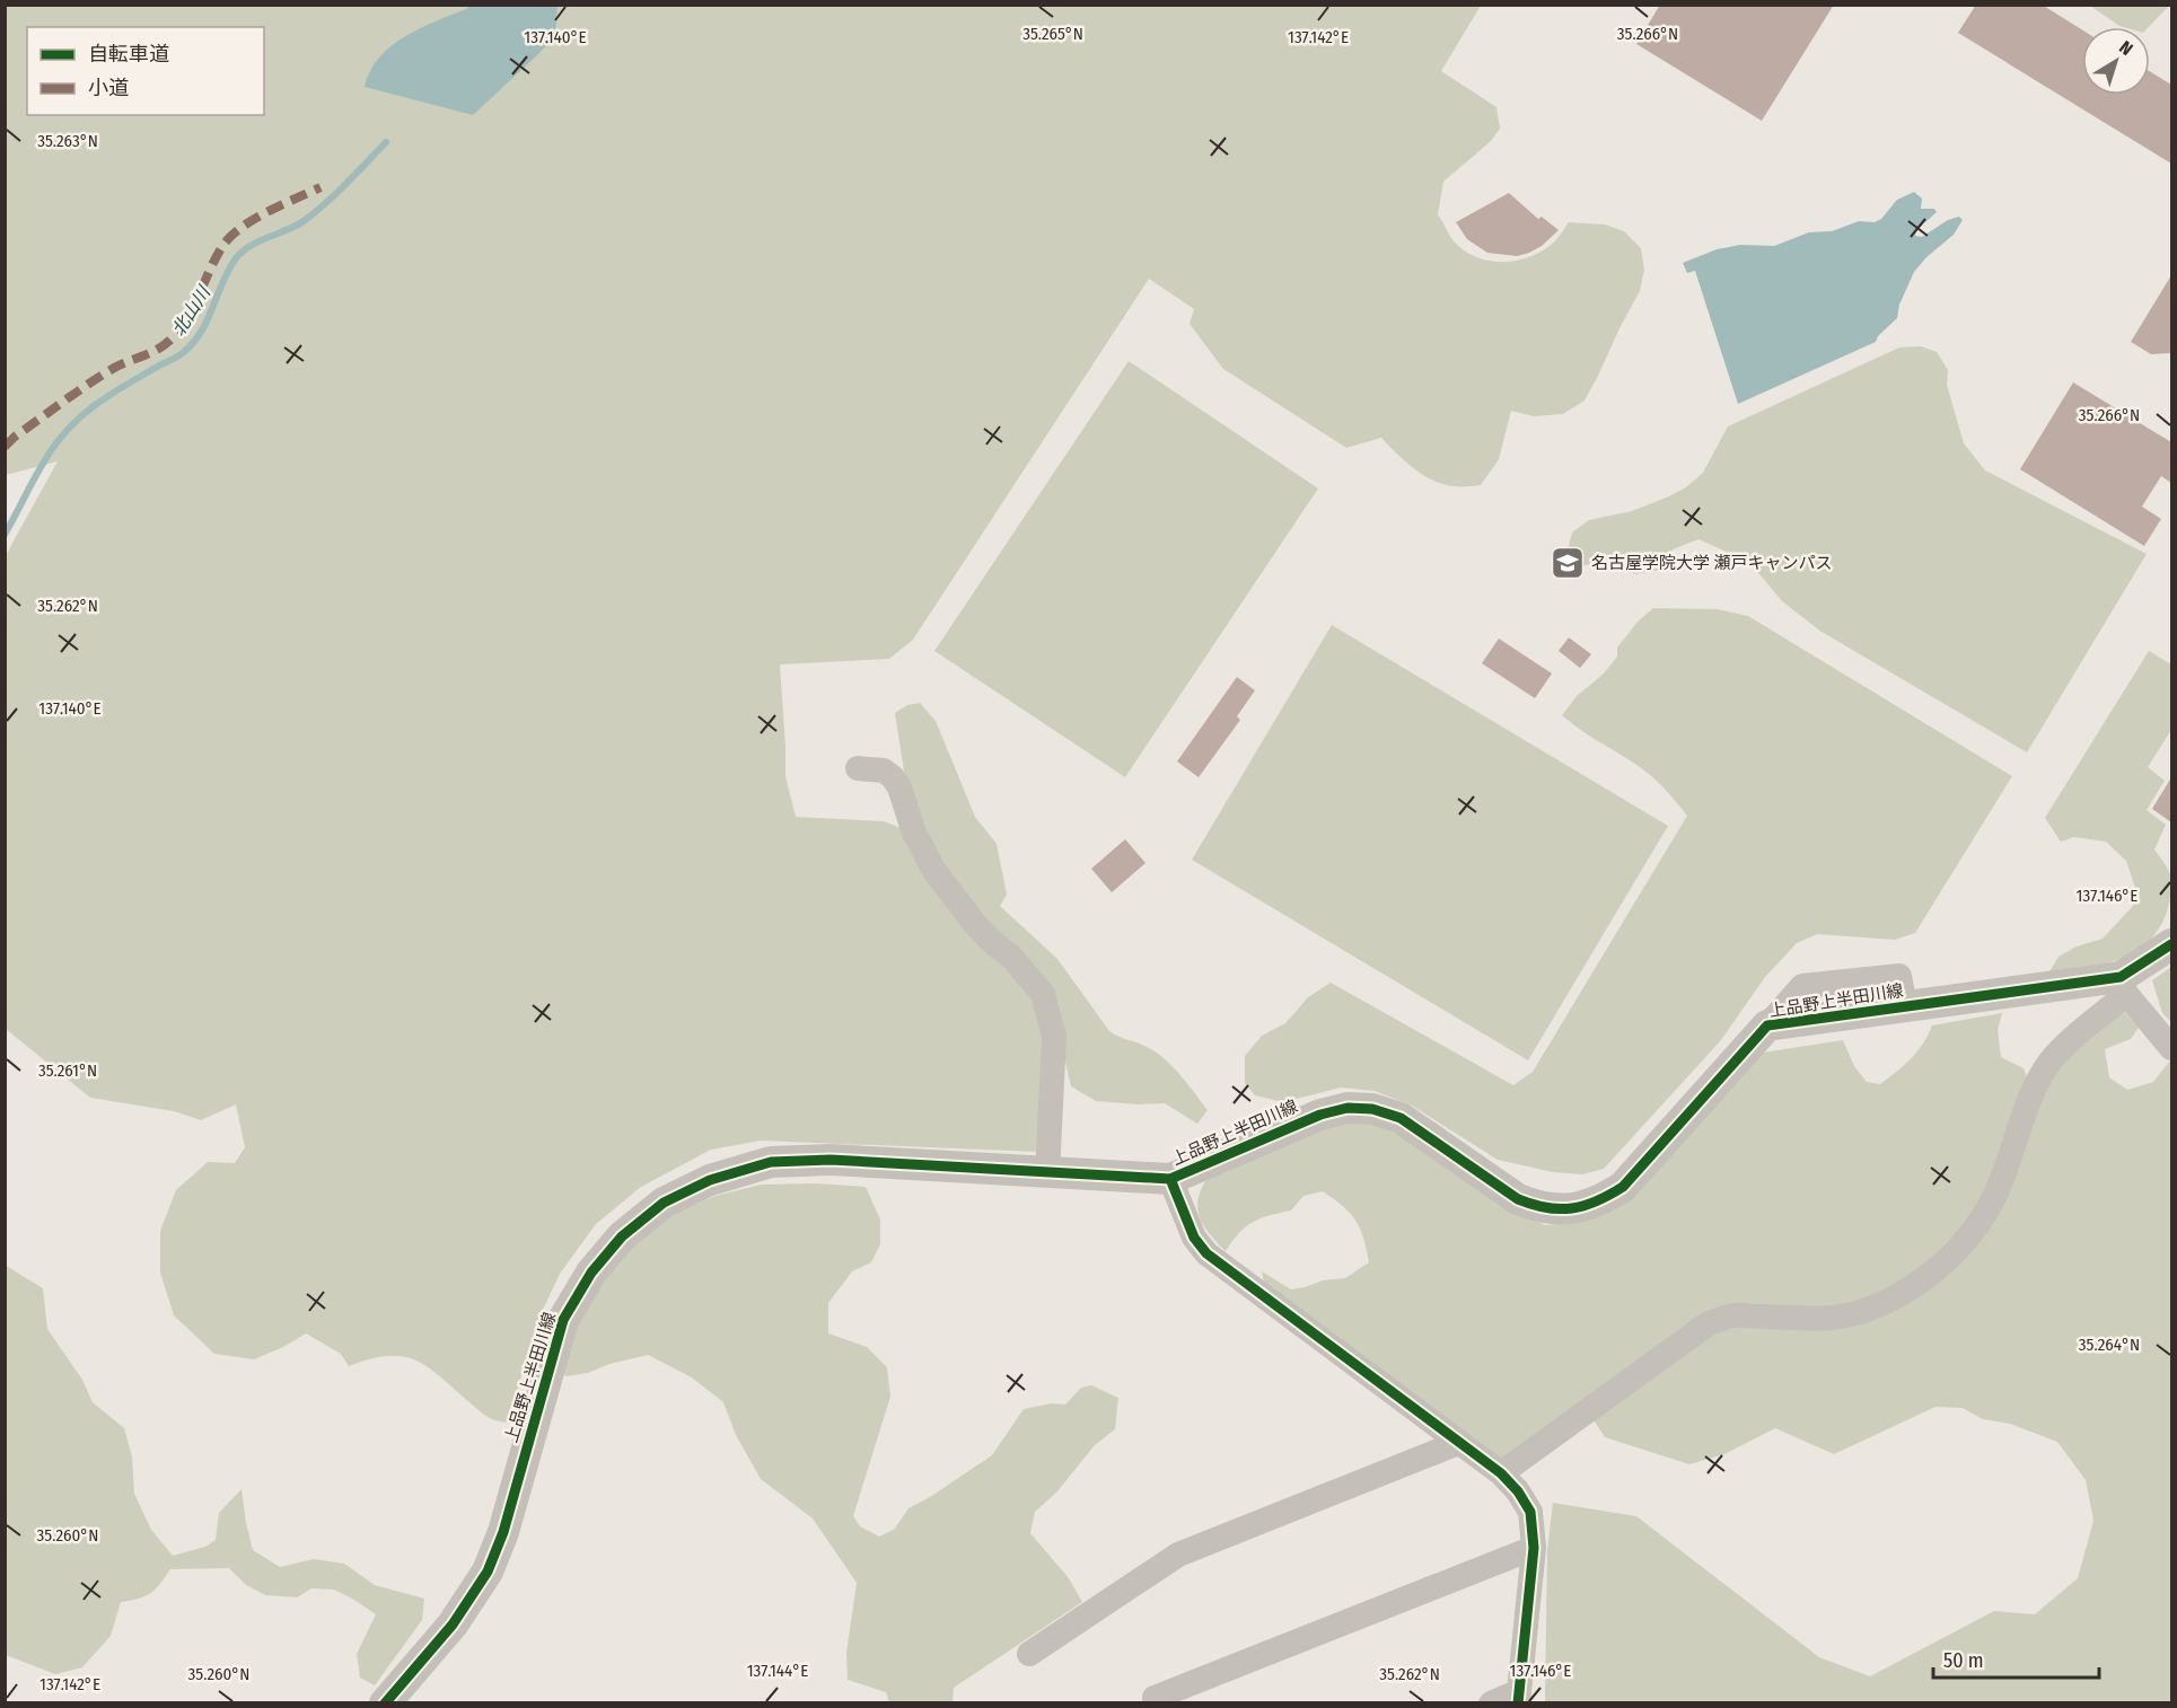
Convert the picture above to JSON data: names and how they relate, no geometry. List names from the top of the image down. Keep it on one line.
{"streets":{"street":["上品野上半田川線"]},"water":["北山川"],"places":{"school or university":["名古屋学院大学 瀬戸キャンパス"]},"legend":["自転車道","小道"],"scale_bar":"50 m","north":"top right","coordinates":["35.265°N","35.266°N","137.142°E","137.140°E","35.263°N","35.262°N","137.146°E","35.261°N","35.264°N","35.260°N","137.144°E"]}
